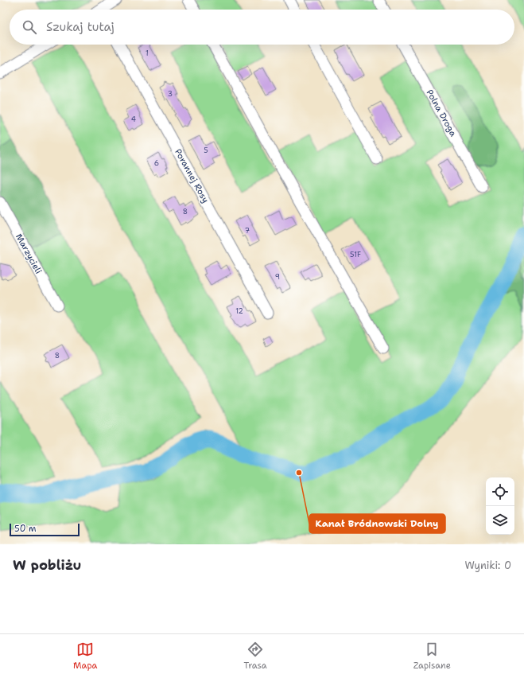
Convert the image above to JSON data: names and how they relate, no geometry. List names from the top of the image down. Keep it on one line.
{"streets":{"street":["Polna Droga","Porannej Rosy","Marzycieli"]},"places":["Kanał Bródnowski Dolny"],"house_numbers":["1","3","4","5","6","8","7","51F","9","12","8"],"scale_bar":"50 m","page":{"search":"Szukaj tutaj","scale":"50 m","heading":["W pobliżu","Wyniki: 0"],"nav":["Mapa","Trasa","Zapisane"]}}
